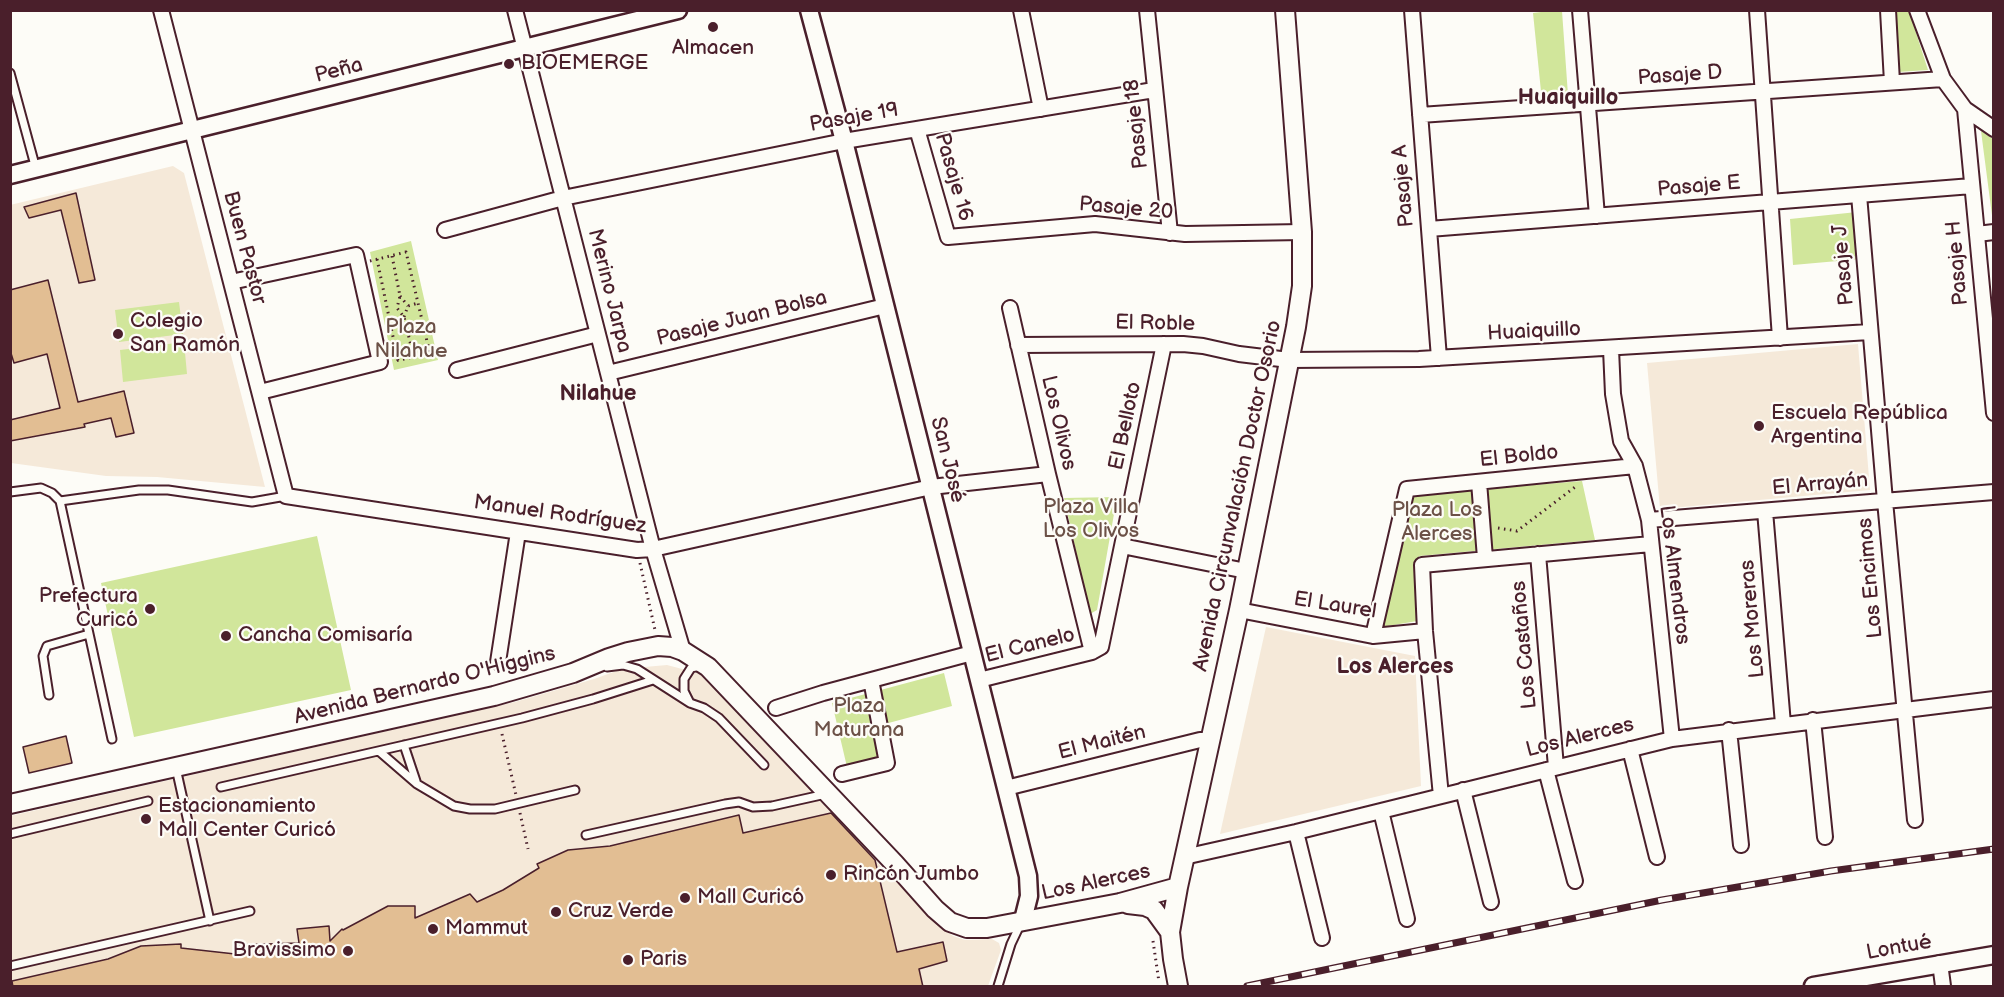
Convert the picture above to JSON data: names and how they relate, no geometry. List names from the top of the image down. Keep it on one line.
{"streets":{"main road":["Avenida Circunvalación Doctor Osorio","Avenida Bernardo O'Higgins","Los Alerces"],"street":["Peña","Pasaje D","Pasaje 19","Pasaje 18","Pasaje 16","Pasaje A","Pasaje E","Pasaje 20","Buen Pastor","Pasaje H","Pasaje J","Merino Jarpa","Pasaje Juan Bolsa","El Roble","Huaiquillo","Los Olivos","El Belloto","El Boldo","San José","El Arrayán","Manuel Rodríguez","Los Almendros","Los Encimos","El Laurel","Los Moreras","Los Castaños","El Canelo","El Maitén","Lontué"]},"crossings":[["Peña","Buen Pastor"],["Peña","Merino Jarpa"],["Pasaje D","Pasaje A"],["Pasaje 19","Pasaje 18"],["Pasaje 19","Pasaje 16"],["Pasaje 19","Merino Jarpa"],["Pasaje 19","San José"],["Pasaje 18","Pasaje 20"],["Pasaje 16","Pasaje 20"],["Pasaje A","Pasaje E"],["Pasaje A","Huaiquillo"],["Pasaje E","Pasaje H"],["Pasaje E","Pasaje J"],["Pasaje 20","Avenida Circunvalación Doctor Osorio"],["Buen Pastor","Manuel Rodríguez"],["Pasaje J","Huaiquillo"],["Pasaje J","Los Encimos"],["Merino Jarpa","Pasaje Juan Bolsa"],["Merino Jarpa","Manuel Rodríguez"],["Merino Jarpa","Avenida Bernardo O'Higgins"],["Pasaje Juan Bolsa","San José"],["El Roble","Huaiquillo"],["El Roble","Los Olivos"],["El Roble","El Belloto"],["El Roble","Avenida Circunvalación Doctor Osorio"],["Huaiquillo","Avenida Circunvalación Doctor Osorio"],["Huaiquillo","Los Almendros"],["Huaiquillo","Los Encimos"],["Los Olivos","El Belloto"],["Los Olivos","Manuel Rodríguez"],["Los Olivos","El Canelo"],["El Belloto","El Canelo"],["El Boldo","Los Almendros"],["El Boldo","El Laurel"],["San José","Manuel Rodríguez"],["San José","El Canelo"],["San José","Avenida Bernardo O'Higgins"],["San José","Los Alerces"],["San José","El Maitén"],["El Arrayán","Los Almendros"],["El Arrayán","Los Encimos"],["El Arrayán","Los Moreras"],["Avenida Circunvalación Doctor Osorio","El Laurel"],["Avenida Circunvalación Doctor Osorio","Los Alerces"],["Avenida Circunvalación Doctor Osorio","El Maitén"],["Los Almendros","Los Alerces"],["Los Encimos","Los Alerces"],["Los Moreras","Los Alerces"],["Los Castaños","Los Alerces"],["Avenida Bernardo O'Higgins","Los Alerces"]],"districts":["Huaiquillo","Nilahue","Los Alerces"],"parks":["Plaza Nilahue","Plaza Villa Los Olivos","Plaza Los Alerces","Plaza Maturana"],"places":["Almacen","BIOEMERGE","Colegio San Ramón","Escuela República Argentina","Prefectura Curicó","Cancha Comisaría","Estacionamiento Mall Center Curicó","Rincón Jumbo","Mall Curicó","Cruz Verde","Mammut","Bravissimo","Paris"]}
